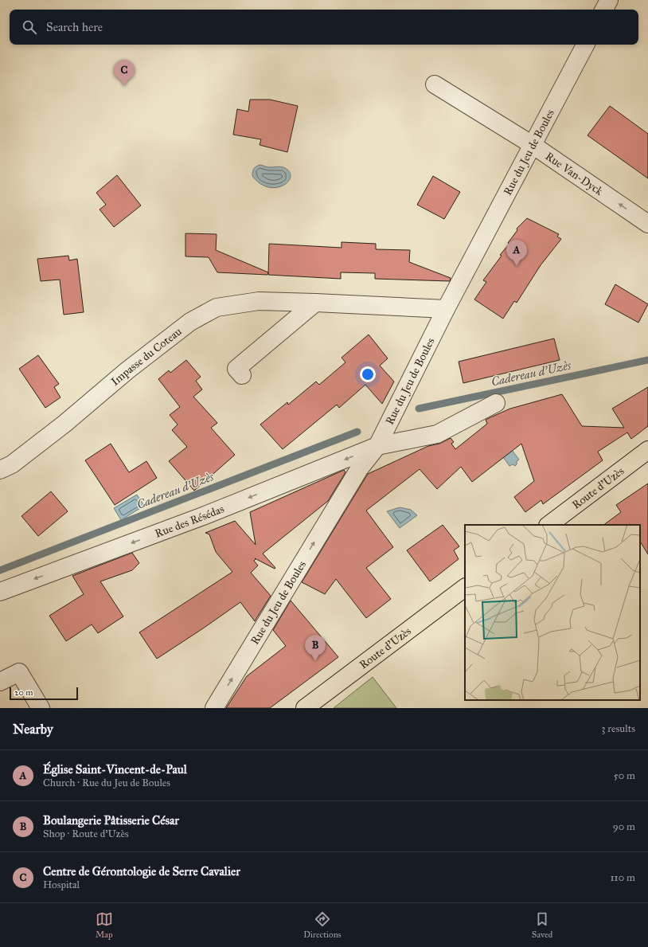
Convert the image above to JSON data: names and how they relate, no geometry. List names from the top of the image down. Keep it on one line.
{"streets":{"main road":["Route d'Uzès"],"street":["Rue du Jeu de Boules","Rue Van-Dyck","Impasse du Coteau","Rue des Résédas"]},"crossings":[["Rue du Jeu de Boules","Rue Van-Dyck"],["Rue du Jeu de Boules","Impasse du Coteau"],["Rue du Jeu de Boules","Rue des Résédas"]],"one_way":["Rue du Jeu de Boules","Rue Van-Dyck","Rue des Résédas"],"water":["Cadereau d'Uzès"],"scale_bar":"20 m","page":{"search":"Search here","pins":["C","A","B"],"scale":"20 m","heading":["Nearby","3 results"],"list":[{"mark":"A","name":"Église Saint-Vincent-de-Paul","note":"Church · Rue du Jeu de Boules","value":"50 m"},{"mark":"B","name":"Boulangerie Pâtisserie César","note":"Shop · Route d'Uzès","value":"90 m"},{"mark":"C","name":"Centre de Gérontologie de Serre Cavalier","note":"Hospital","value":"110 m"}],"nav":["Map","Directions","Saved"]}}
